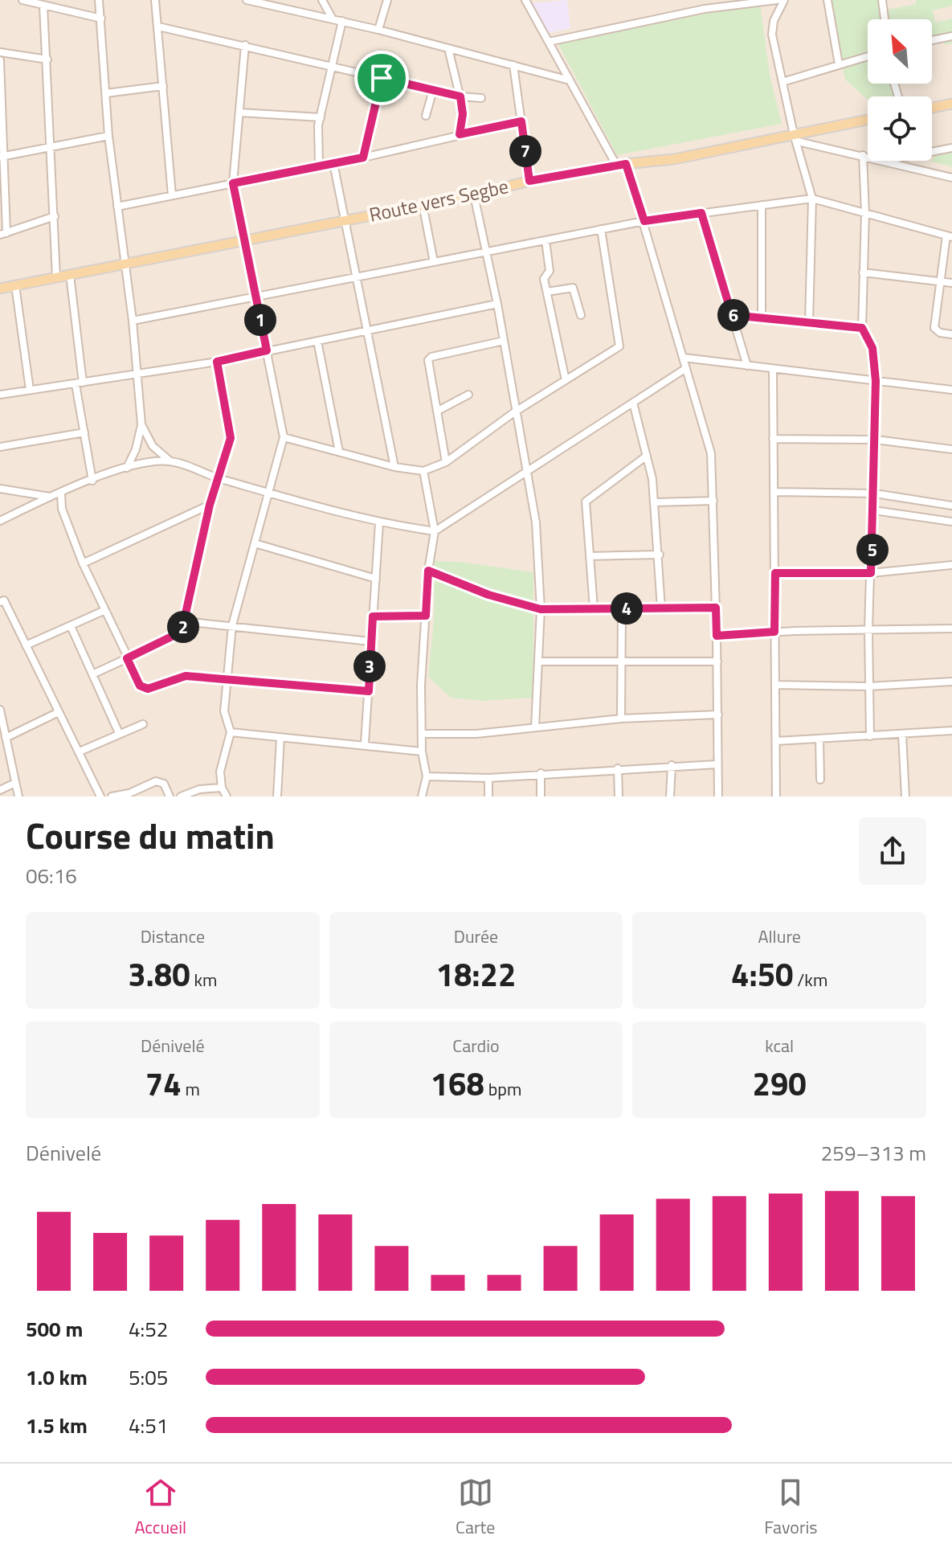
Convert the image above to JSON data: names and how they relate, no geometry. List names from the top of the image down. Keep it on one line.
{"streets":{"main road":["Route vers Segbe"]},"north":"top left","page":{"pins":["7","6","1","5","4","2","3"],"heading":["Course du matin","06:16"],"stats":[["Distance","3.80 km"],["Durée","18:22"],["Allure","4:50 /km"],["Dénivelé","74 m"],["Cardio","168 bpm"],["kcal","290"]],"chart":["Dénivelé","259–313 m"],"list":[{"name":"500 m","note":"4:52"},{"name":"1.0 km","note":"5:05"},{"name":"1.5 km","note":"4:51"}],"tabs":["Accueil","Carte","Favoris"]}}
